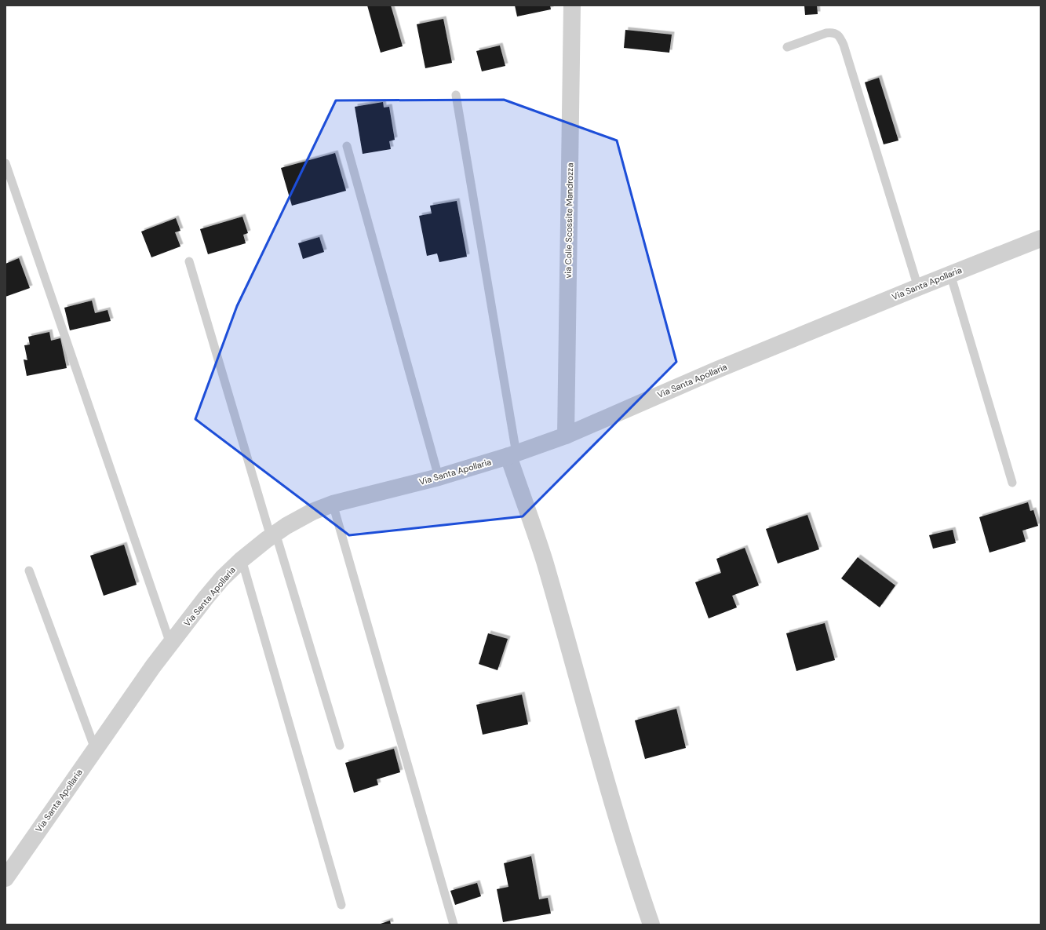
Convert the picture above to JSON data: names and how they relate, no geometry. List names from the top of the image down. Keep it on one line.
{"streets":{"street":["via Colle Scossite Mandrozza","Via Santa Apollaria"]},"crossings":[["via Colle Scossite Mandrozza","Via Santa Apollaria"]]}
